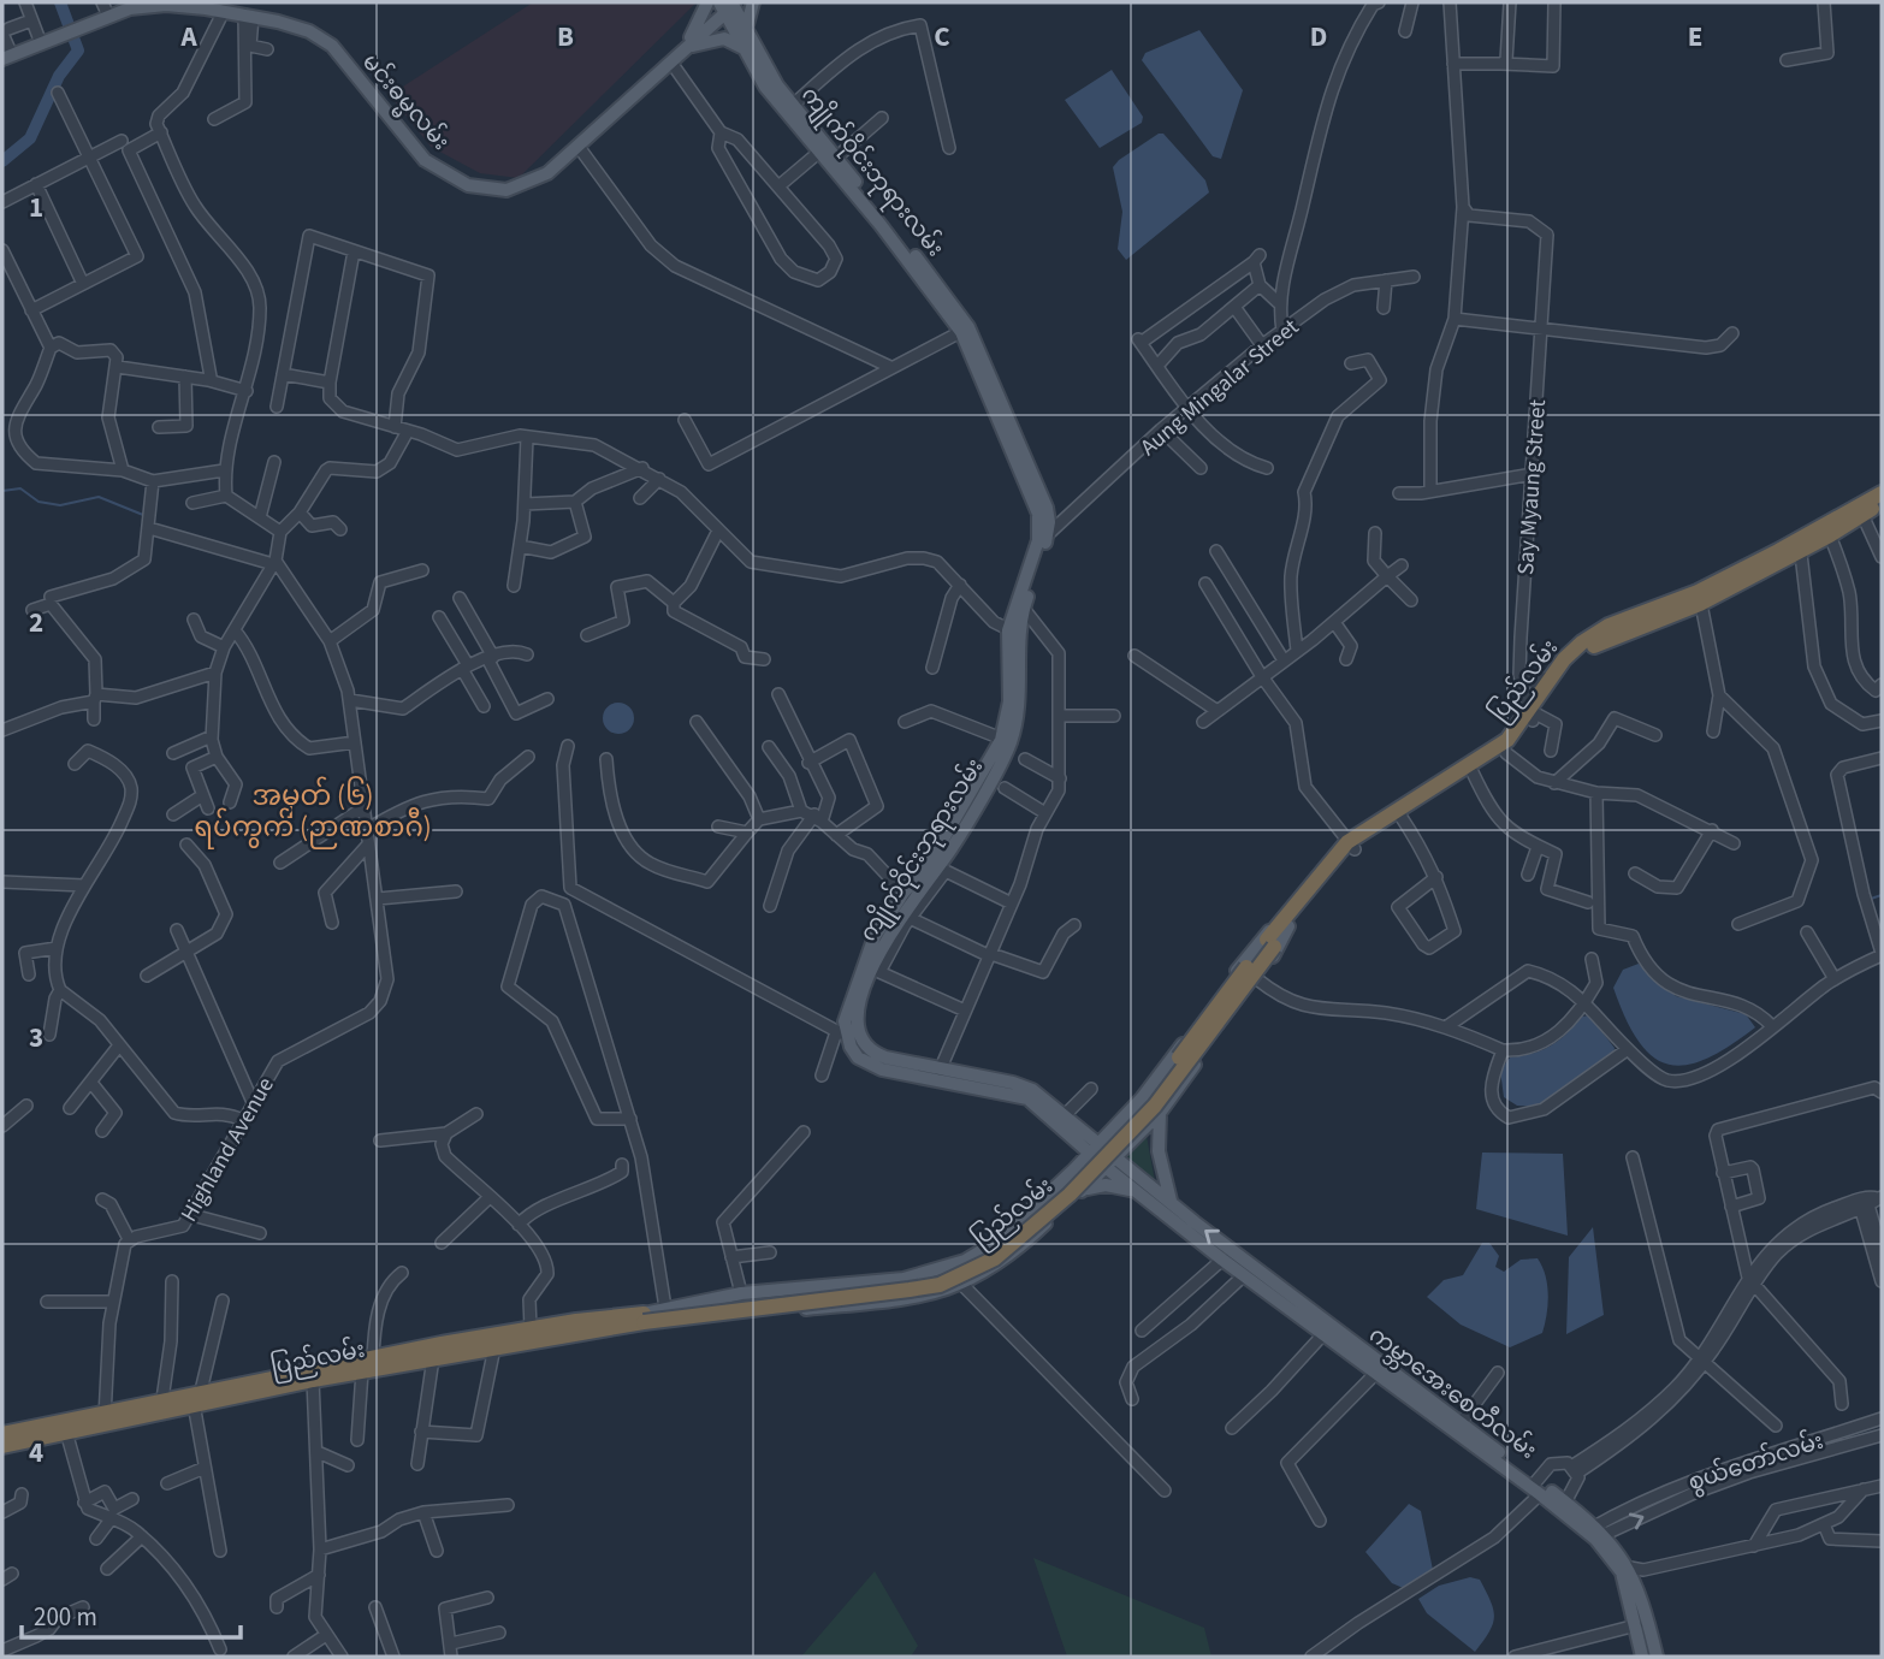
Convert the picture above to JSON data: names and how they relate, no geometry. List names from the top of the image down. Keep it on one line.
{"streets":{"highway":["ပြည်လမ်း"],"main road":["မင်းဓမ္မလမ်း","ကျိုက်ဝိုင်းဘုရားလမ်း","ကမ္ဘာအေးစေတီလမ်း"],"street":["Aung Mingalar Street","Say Myaung Street","Highland Avenue","စွယ်တော်လမ်း"]},"crossings":[["မင်းဓမ္မလမ်း","ကျိုက်ဝိုင်းဘုရားလမ်း"],["ကျိုက်ဝိုင်းဘုရားလမ်း","Aung Mingalar Street"],["Say Myaung Street","ပြည်လမ်း"],["ပြည်လမ်း","ကမ္ဘာအေးစေတီလမ်း"],["ကမ္ဘာအေးစေတီလမ်း","စွယ်တော်လမ်း"]],"districts":["အမှတ် (၆) ရပ်ကွက် (ဉာဏစာဂီ)"],"scale_bar":"200 m","grid":{"columns":["A","B","C","D","E"],"rows":["1","2","3","4"]}}
